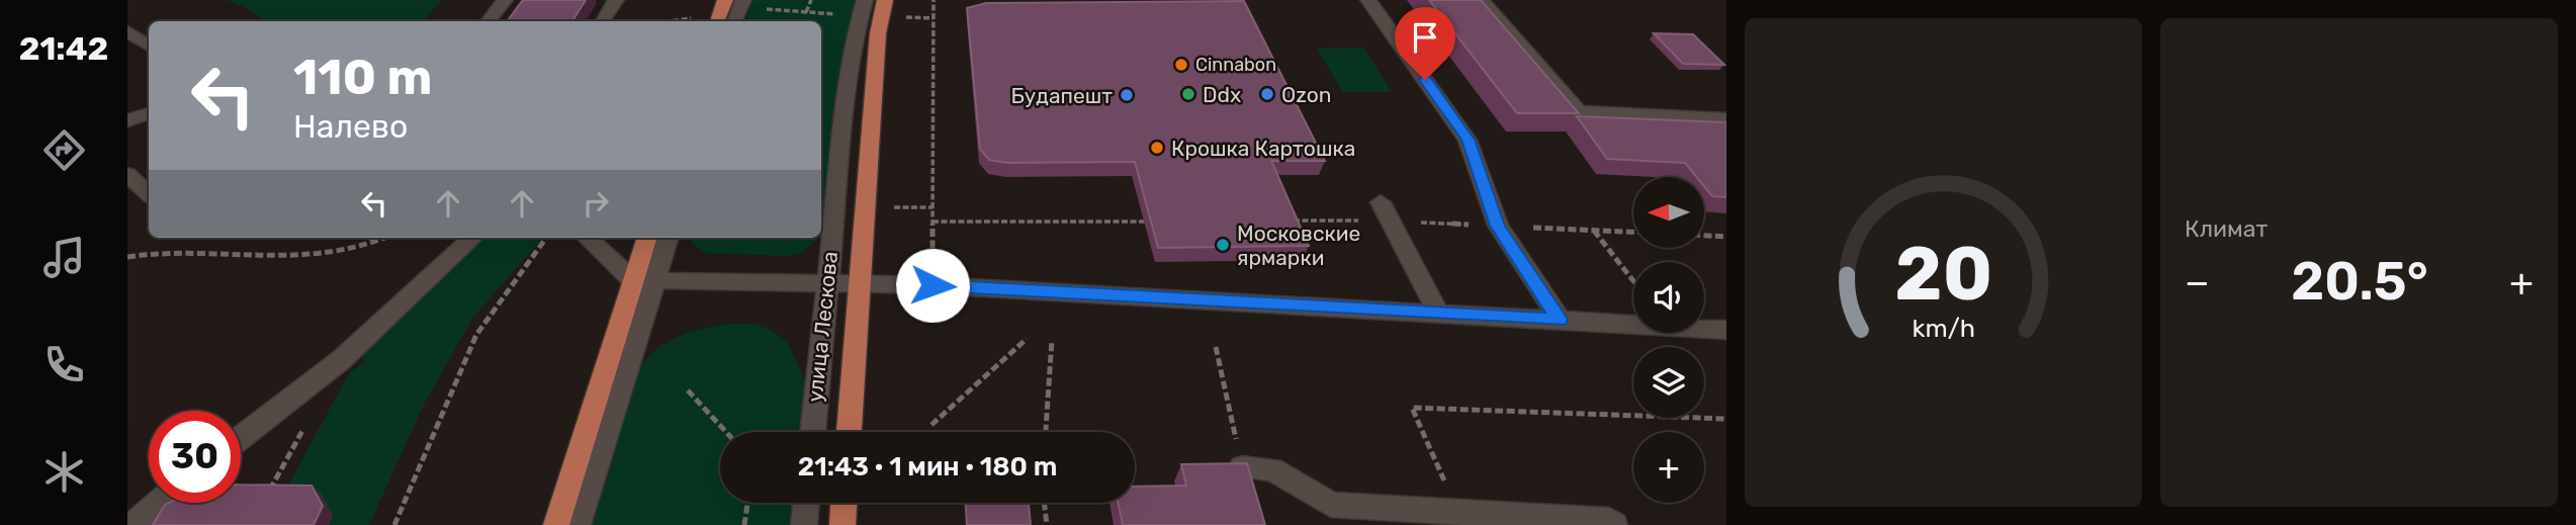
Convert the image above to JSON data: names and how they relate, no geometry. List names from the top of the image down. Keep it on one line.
{"streets":{"main road":["улица Лескова"]},"places":["Cinnabon","Ddx","Ozon","Будапешт","Крошка Картошка","Московские ярмарки"],"north":"left","page":{"tabs":"21:42","tile":"Климат","turn":["110 m","Налево"],"map_buttons":"+","heat":["−","20.5°","+"],"limit":"30","trip":"21:43 · 1 мин · 180 m","gauge":["20","km/h"]}}
